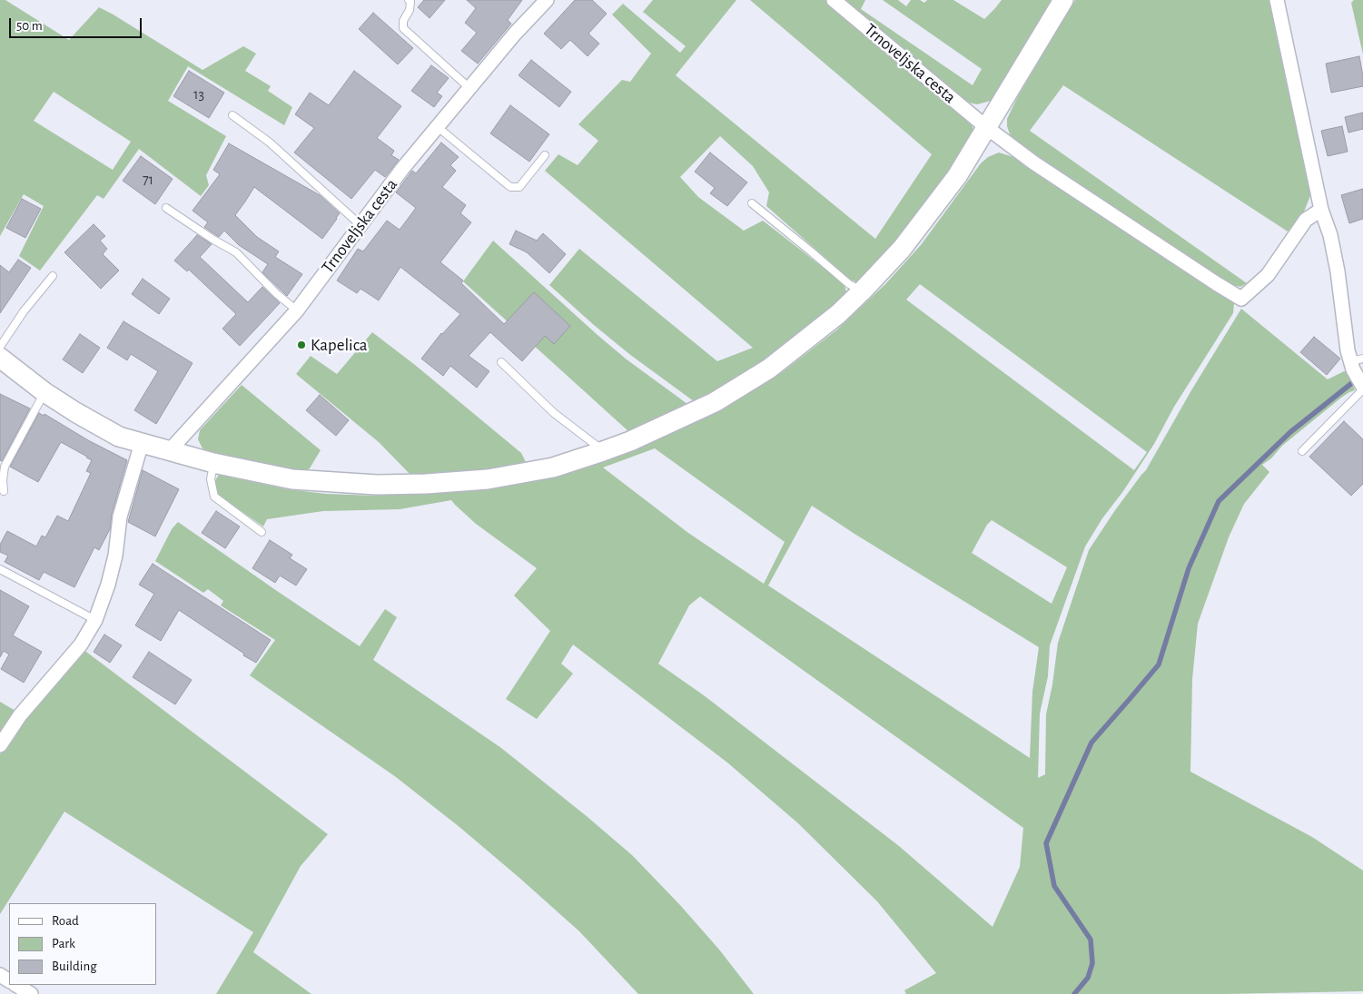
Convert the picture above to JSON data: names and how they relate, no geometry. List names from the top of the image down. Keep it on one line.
{"streets":{"street":["Trnoveljska cesta"]},"places":["Kapelica"],"house_numbers":["13","71"],"legend":["Road","Park","Building"],"scale_bar":"50 m"}
